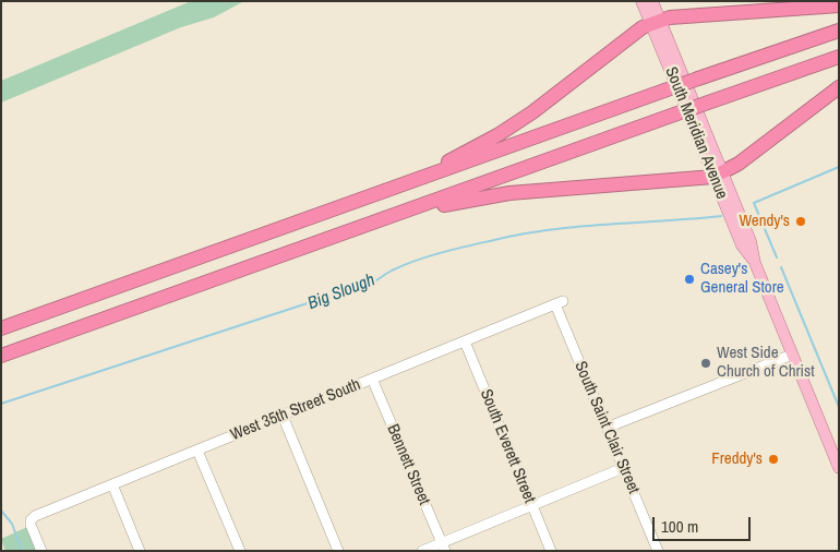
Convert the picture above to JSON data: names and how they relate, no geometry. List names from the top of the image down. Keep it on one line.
{"streets":{"main road":["South Meridian Avenue"],"street":["West 35th Street South","South Saint Clair Street","South Everett Street","Bennett Street"]},"crossings":[["West 35th Street South","South Saint Clair Street"],["West 35th Street South","South Everett Street"],["West 35th Street South","Bennett Street"]],"water":["Big Slough"],"places":["Wendy's","Casey's General Store","West Side Church of Christ","Freddy's"],"scale_bar":"100 m"}
